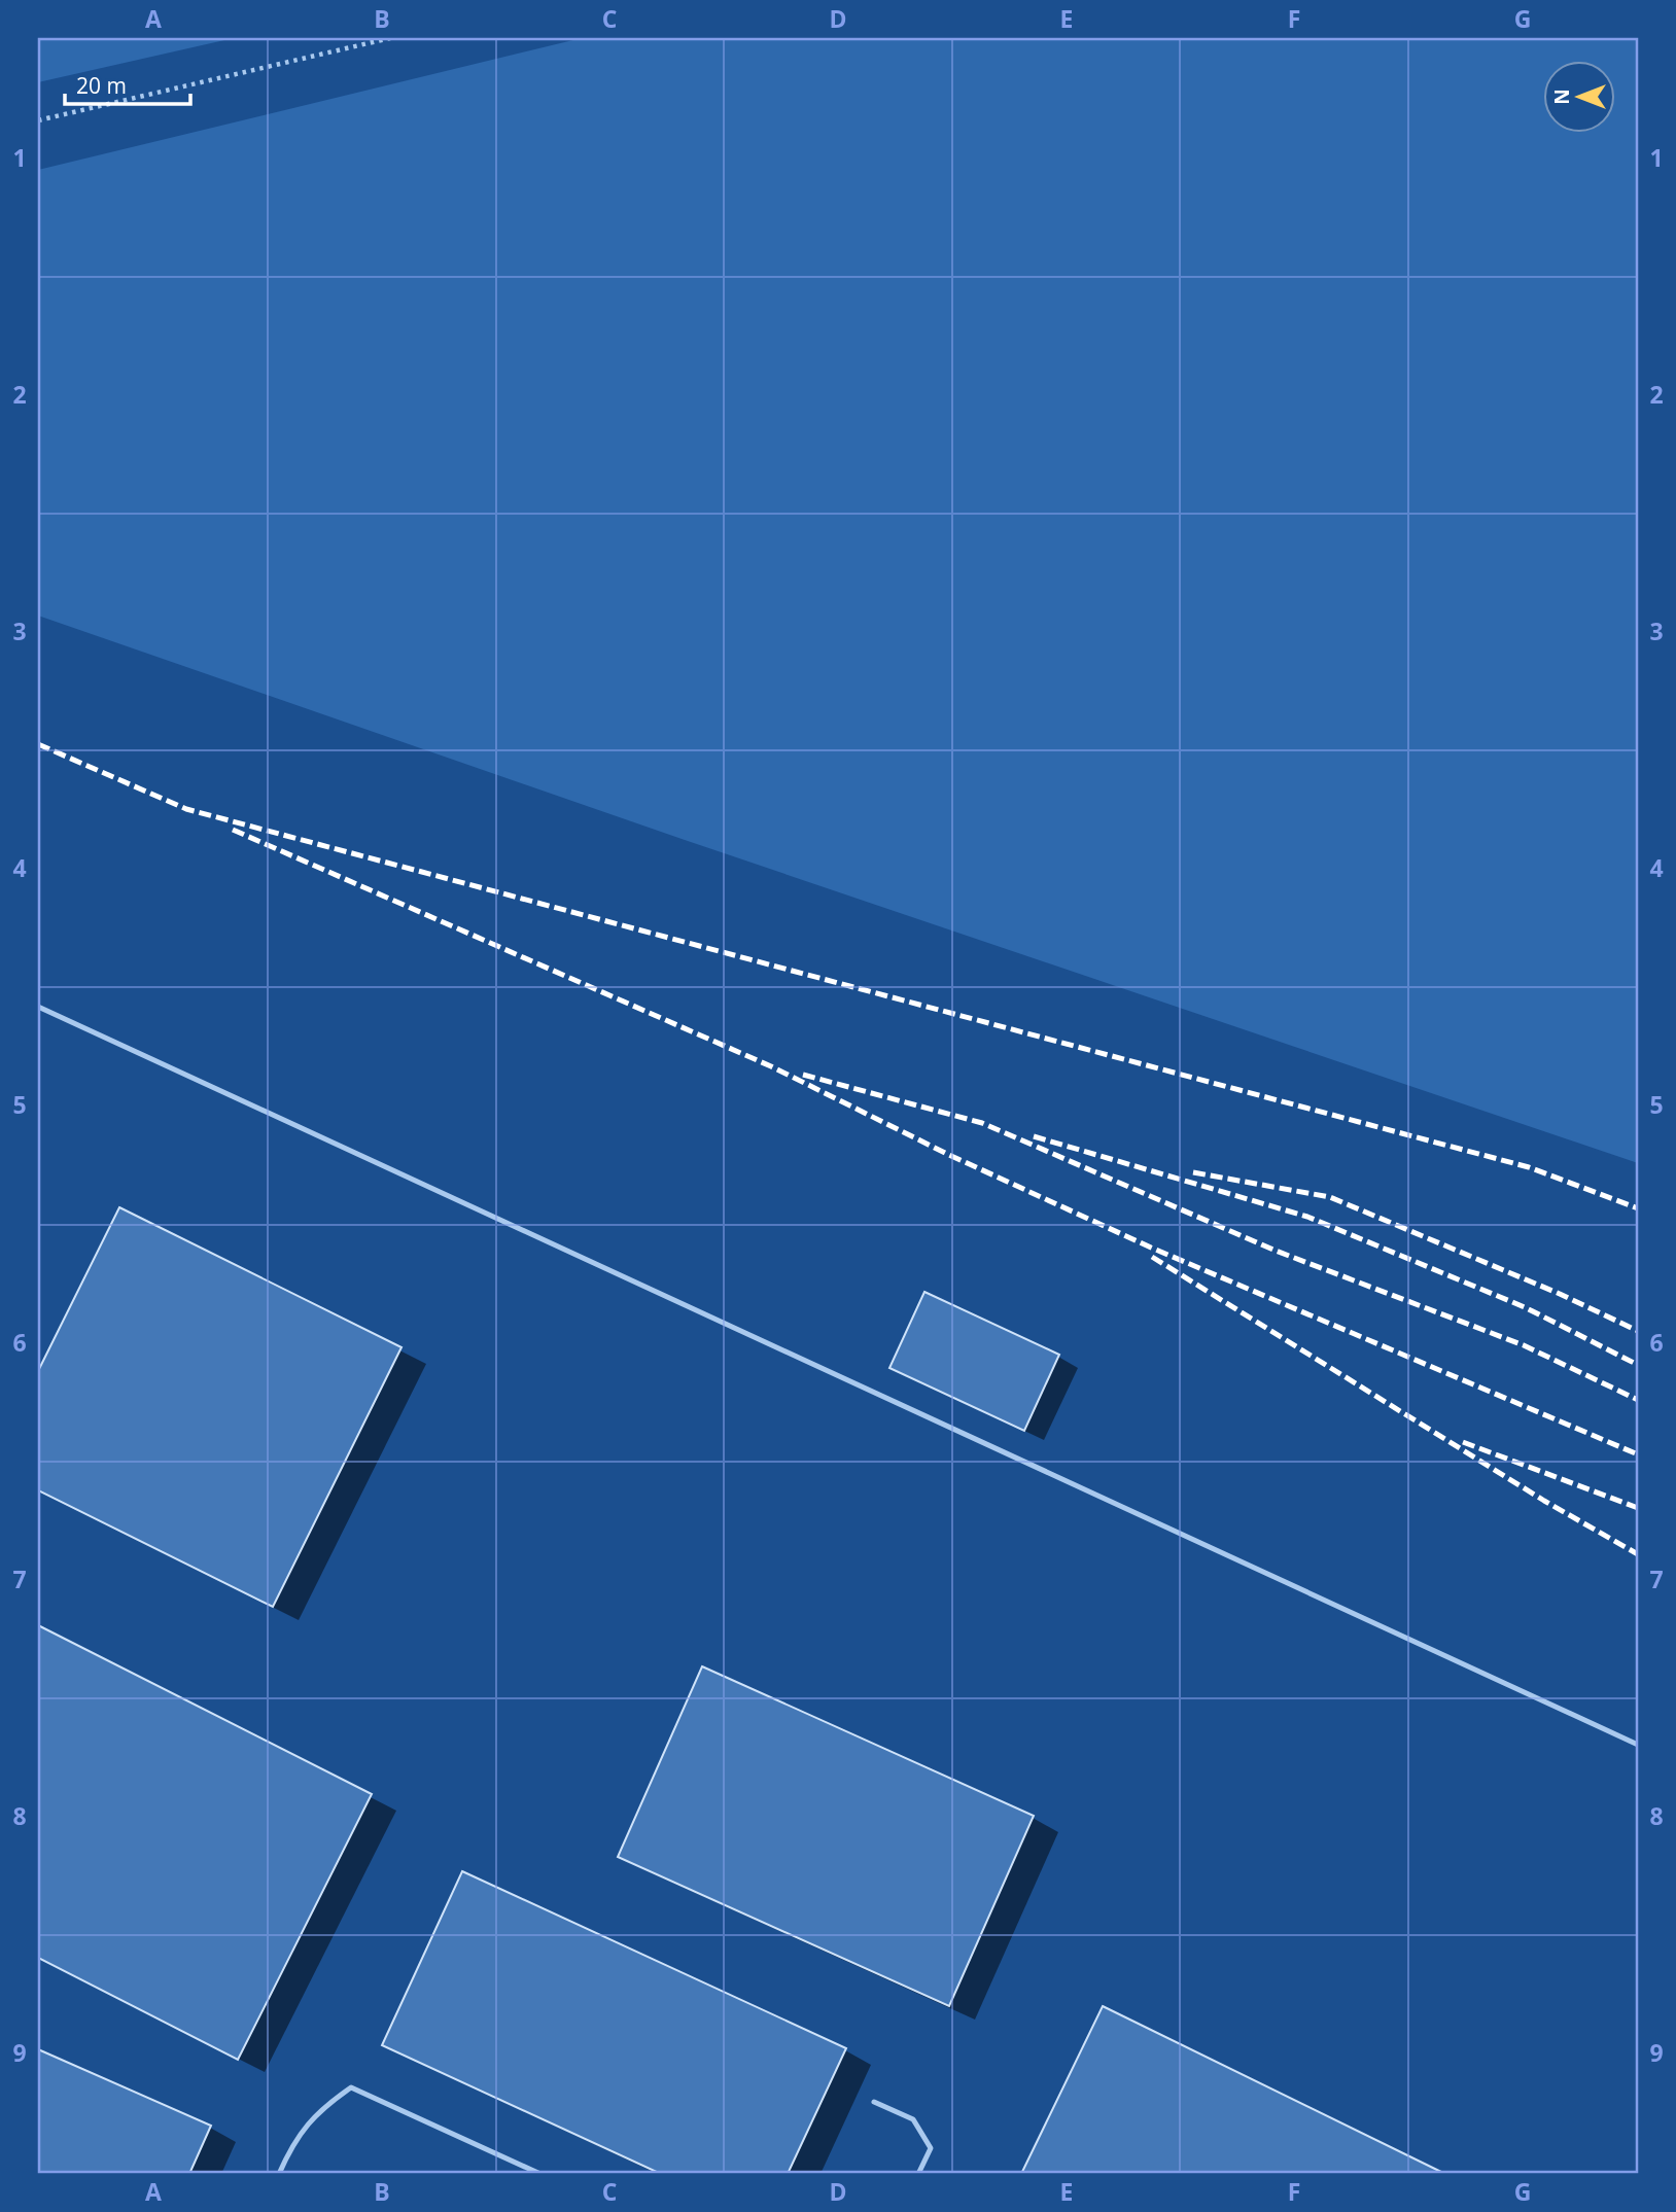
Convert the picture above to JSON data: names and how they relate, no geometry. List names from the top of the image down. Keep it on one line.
{"scale_bar":"20 m","north":"left","grid":{"columns":["A","B","C","D","E","F","G"],"rows":["1","2","3","4","5","6","7","8","9"]}}
